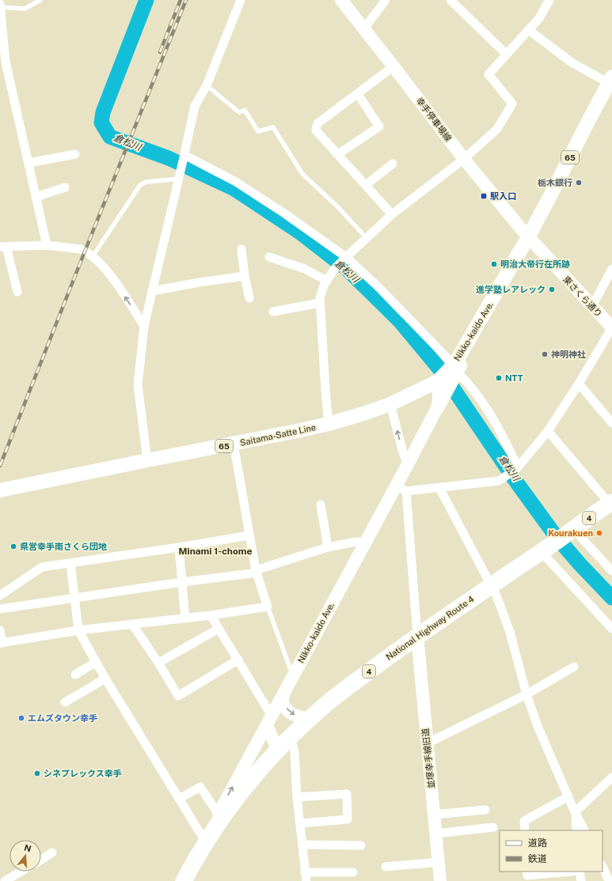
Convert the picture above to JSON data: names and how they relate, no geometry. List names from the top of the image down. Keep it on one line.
{"streets":{"highway":["Nikko-kaido Ave.","4","National Highway Route 4"],"main road":["65","Saitama-Satte Line"],"street":["幸手停車場線","東さくら通り","並塚幸手線旧道"]},"crossings":[["幸手停車場線","東さくら通り"],["幸手停車場線","Nikko-kaido Ave."],["東さくら通り","Nikko-kaido Ave."],["Nikko-kaido Ave.","Saitama-Satte Line"],["Nikko-kaido Ave.","National Highway Route 4"],["National Highway Route 4","並塚幸手線旧道"]],"districts":["Minami 1-chome"],"water":["倉松川"],"places":{"other":["栃木銀行","明治大帝行在所跡","進学塾レアレック","神明神社","NTT","Kourakuen","県営幸手南さくら団地","エムズタウン幸手","シネプレックス幸手"],"transit":["駅入口"]},"legend":["道路","鉄道"],"north":"top"}
